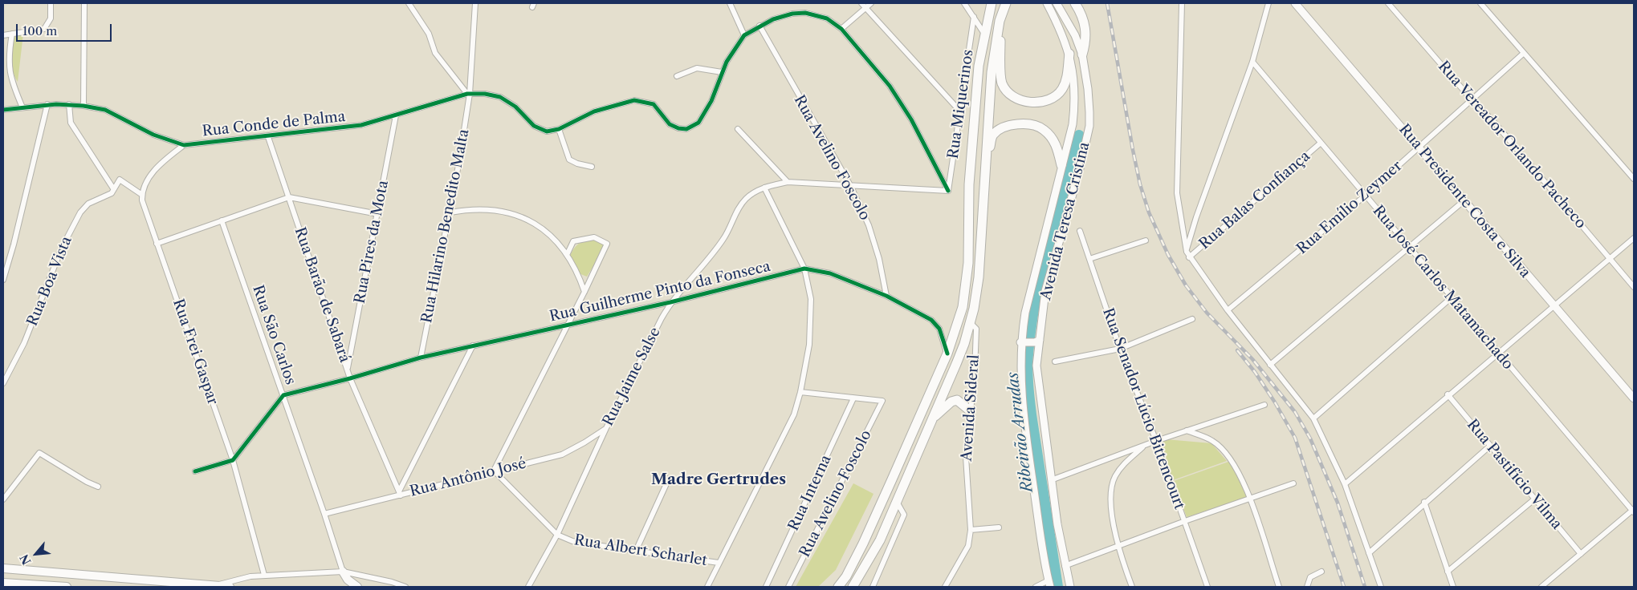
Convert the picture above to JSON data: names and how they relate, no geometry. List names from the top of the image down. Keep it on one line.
{"streets":{"main road":["Rua Presidente Costa e Silva","Avenida Teresa Cristina"],"street":["Rua Miquerinos","Rua Conde de Palma","Rua Vereador Orlando Pacheco","Rua Avelino Foscolo","Rua Balas Confiança","Rua Emílio Zeymer","Rua Hilarino Benedito Malta","Rua Pires da Mota","Rua Boa Vista","Rua José Carlos Matamachado","Rua Guilherme Pinto da Fonseca","Rua Barão de Sabará","Rua São Carlos","Rua Frei Gaspar","Rua Jaime Salse","Avenida Sideral","Rua Senador Lúcio Bittencourt","Rua Pastifício Vilma","Rua Antônio José","Rua Interna","Rua Albert Scharlet"]},"crossings":[["Rua Miquerinos","Rua Jaime Salse"],["Rua Conde de Palma","Rua Hilarino Benedito Malta"],["Rua Conde de Palma","Rua Pires da Mota"],["Rua Conde de Palma","Rua Barão de Sabará"],["Rua Vereador Orlando Pacheco","Rua Emílio Zeymer"],["Rua Avelino Foscolo","Rua Guilherme Pinto da Fonseca"],["Rua Avelino Foscolo","Rua Jaime Salse"],["Rua Avelino Foscolo","Rua Interna"],["Rua Balas Confiança","Rua José Carlos Matamachado"],["Rua Presidente Costa e Silva","Rua Emílio Zeymer"],["Rua Emílio Zeymer","Rua José Carlos Matamachado"],["Rua Hilarino Benedito Malta","Rua Guilherme Pinto da Fonseca"],["Rua Pires da Mota","Rua Barão de Sabará"],["Rua Boa Vista","Rua Frei Gaspar"],["Rua Guilherme Pinto da Fonseca","Rua Barão de Sabará"],["Rua Guilherme Pinto da Fonseca","Rua São Carlos"],["Rua Guilherme Pinto da Fonseca","Rua Jaime Salse"],["Rua Barão de Sabará","Rua Antônio José"],["Rua São Carlos","Rua Antônio José"],["Rua Jaime Salse","Rua Antônio José"],["Rua Jaime Salse","Rua Albert Scharlet"],["Rua Antônio José","Rua Albert Scharlet"]],"districts":["Madre Gertrudes"],"water":["Ribeirão Arrudas"],"scale_bar":"100 m","north":"bottom left"}
